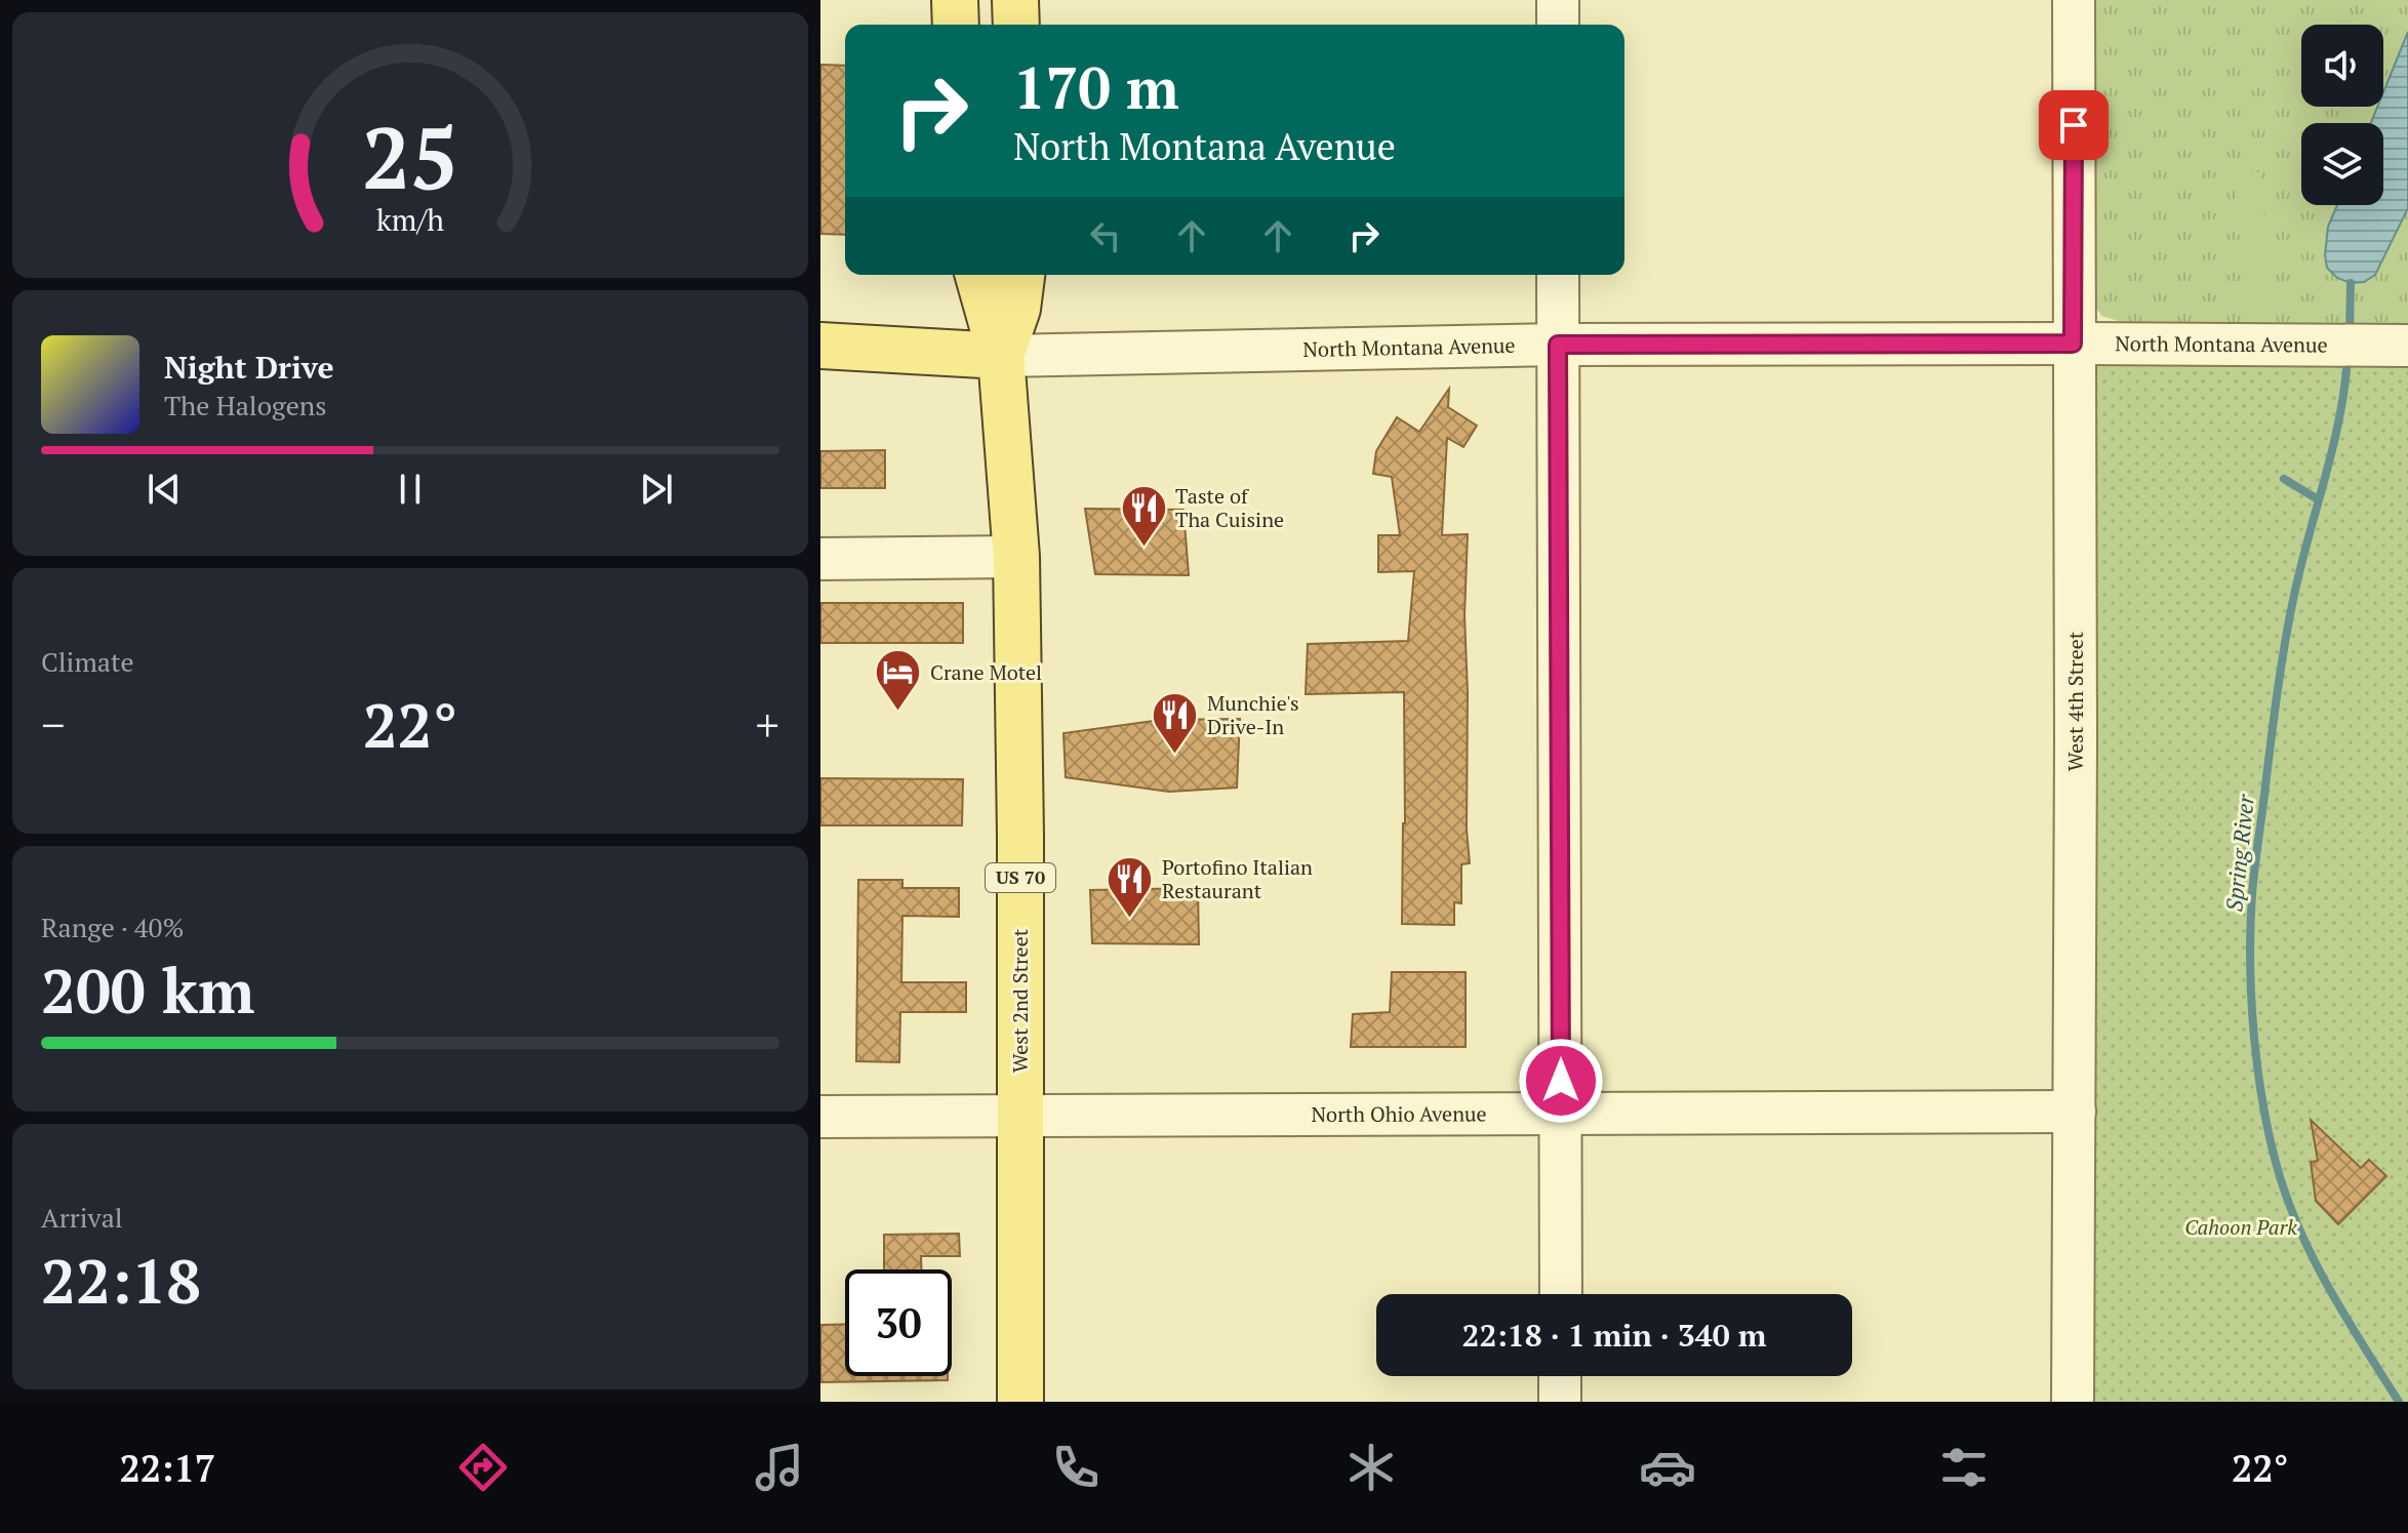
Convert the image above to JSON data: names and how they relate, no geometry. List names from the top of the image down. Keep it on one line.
{"streets":{"main road":["US 70","West 2nd Street"],"street":["North Montana Avenue","West 4th Street","North Ohio Avenue"]},"crossings":[["North Montana Avenue","West 4th Street"],["North Montana Avenue","West 2nd Street"],["West 4th Street","North Ohio Avenue"],["West 2nd Street","North Ohio Avenue"]],"water":["Spring River"],"parks":["Cahoon Park"],"places":{"restaurant":["Taste of Tha Cuisine","Munchie's Drive-In","Portofino Italian Restaurant"],"hotel":["Crane Motel"]},"page":{"turn":["170 m","North Montana Avenue"],"song":["Night Drive","The Halogens"],"tile":["Climate",["Range · 40%","200 km"],["Arrival","22:18"]],"heat":["−","22°","+"],"limit":"30","trip":"22:18 · 1 min · 340 m","tabs":["22:17","22°"],"gauge":["25","km/h"]}}
